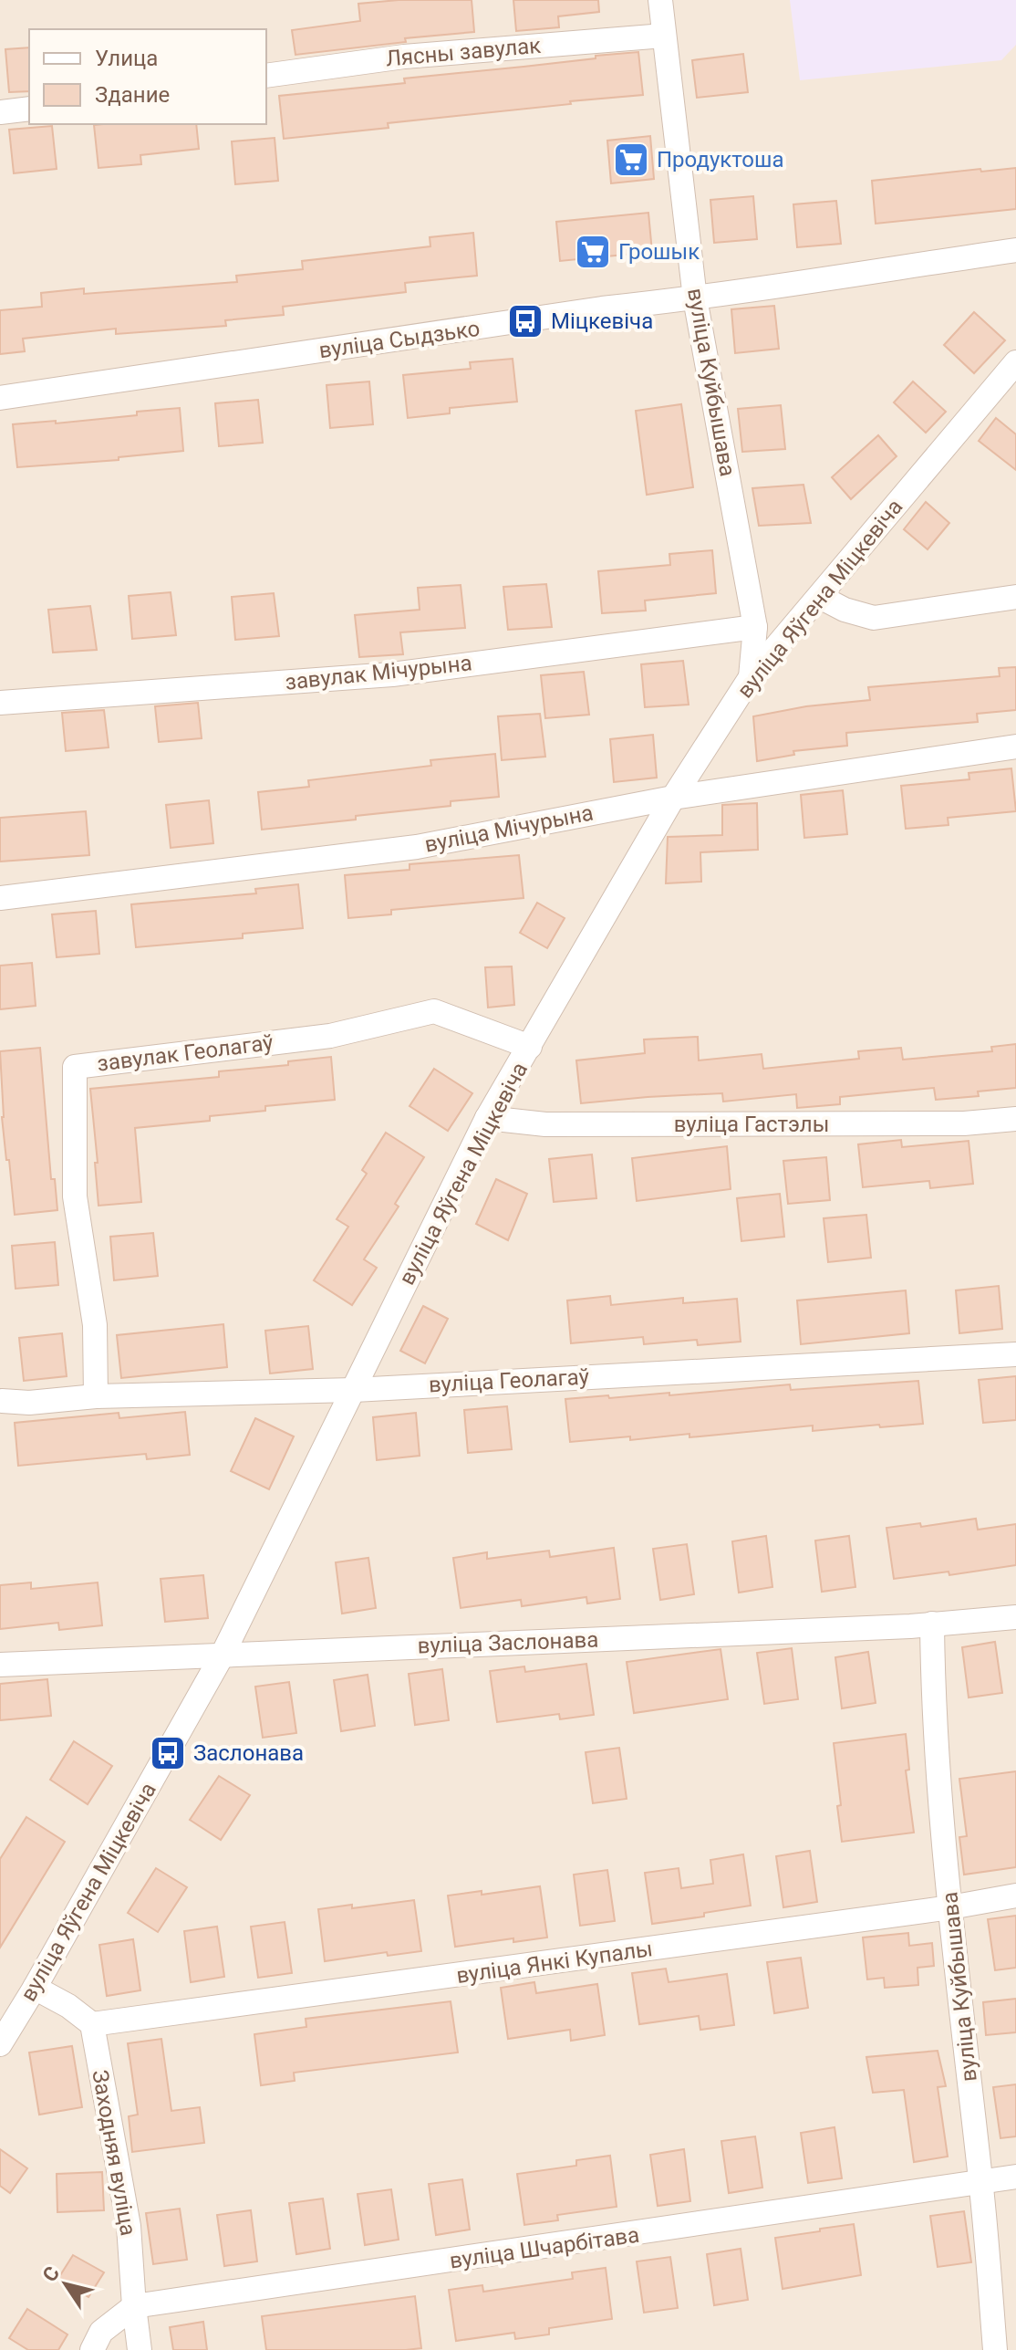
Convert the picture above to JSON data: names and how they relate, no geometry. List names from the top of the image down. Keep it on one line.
{"streets":{"street":["Лясны завулак","вуліца Сыдзько","вуліца Куйбышава","вуліца Яўгена Міцкевіча","завулак Мічурына","вуліца Мічурына","завулак Геолагаў","вуліца Гастэлы","вуліца Геолагаў","вуліца Заслонава","вуліца Янкі Купалы","Заходняя вуліца","вуліца Шчарбітава"]},"crossings":[["Лясны завулак","вуліца Куйбышава"],["вуліца Сыдзько","вуліца Куйбышава"],["вуліца Куйбышава","вуліца Яўгена Міцкевіча"],["вуліца Куйбышава","завулак Мічурына"],["вуліца Куйбышава","вуліца Заслонава"],["вуліца Куйбышава","вуліца Янкі Купалы"],["вуліца Куйбышава","вуліца Шчарбітава"],["вуліца Яўгена Міцкевіча","вуліца Мічурына"],["вуліца Яўгена Міцкевіча","завулак Геолагаў"],["вуліца Яўгена Міцкевіча","вуліца Гастэлы"],["вуліца Яўгена Міцкевіча","вуліца Геолагаў"],["вуліца Яўгена Міцкевіча","вуліца Заслонава"],["завулак Геолагаў","вуліца Геолагаў"],["вуліца Янкі Купалы","Заходняя вуліца"],["Заходняя вуліца","вуліца Шчарбітава"]],"places":{"supermarket":["Продуктоша","Грошык"],"bus stop":["Міцкевіча","Заслонава"]},"legend":["Улица","Здание"],"north":"top left"}
